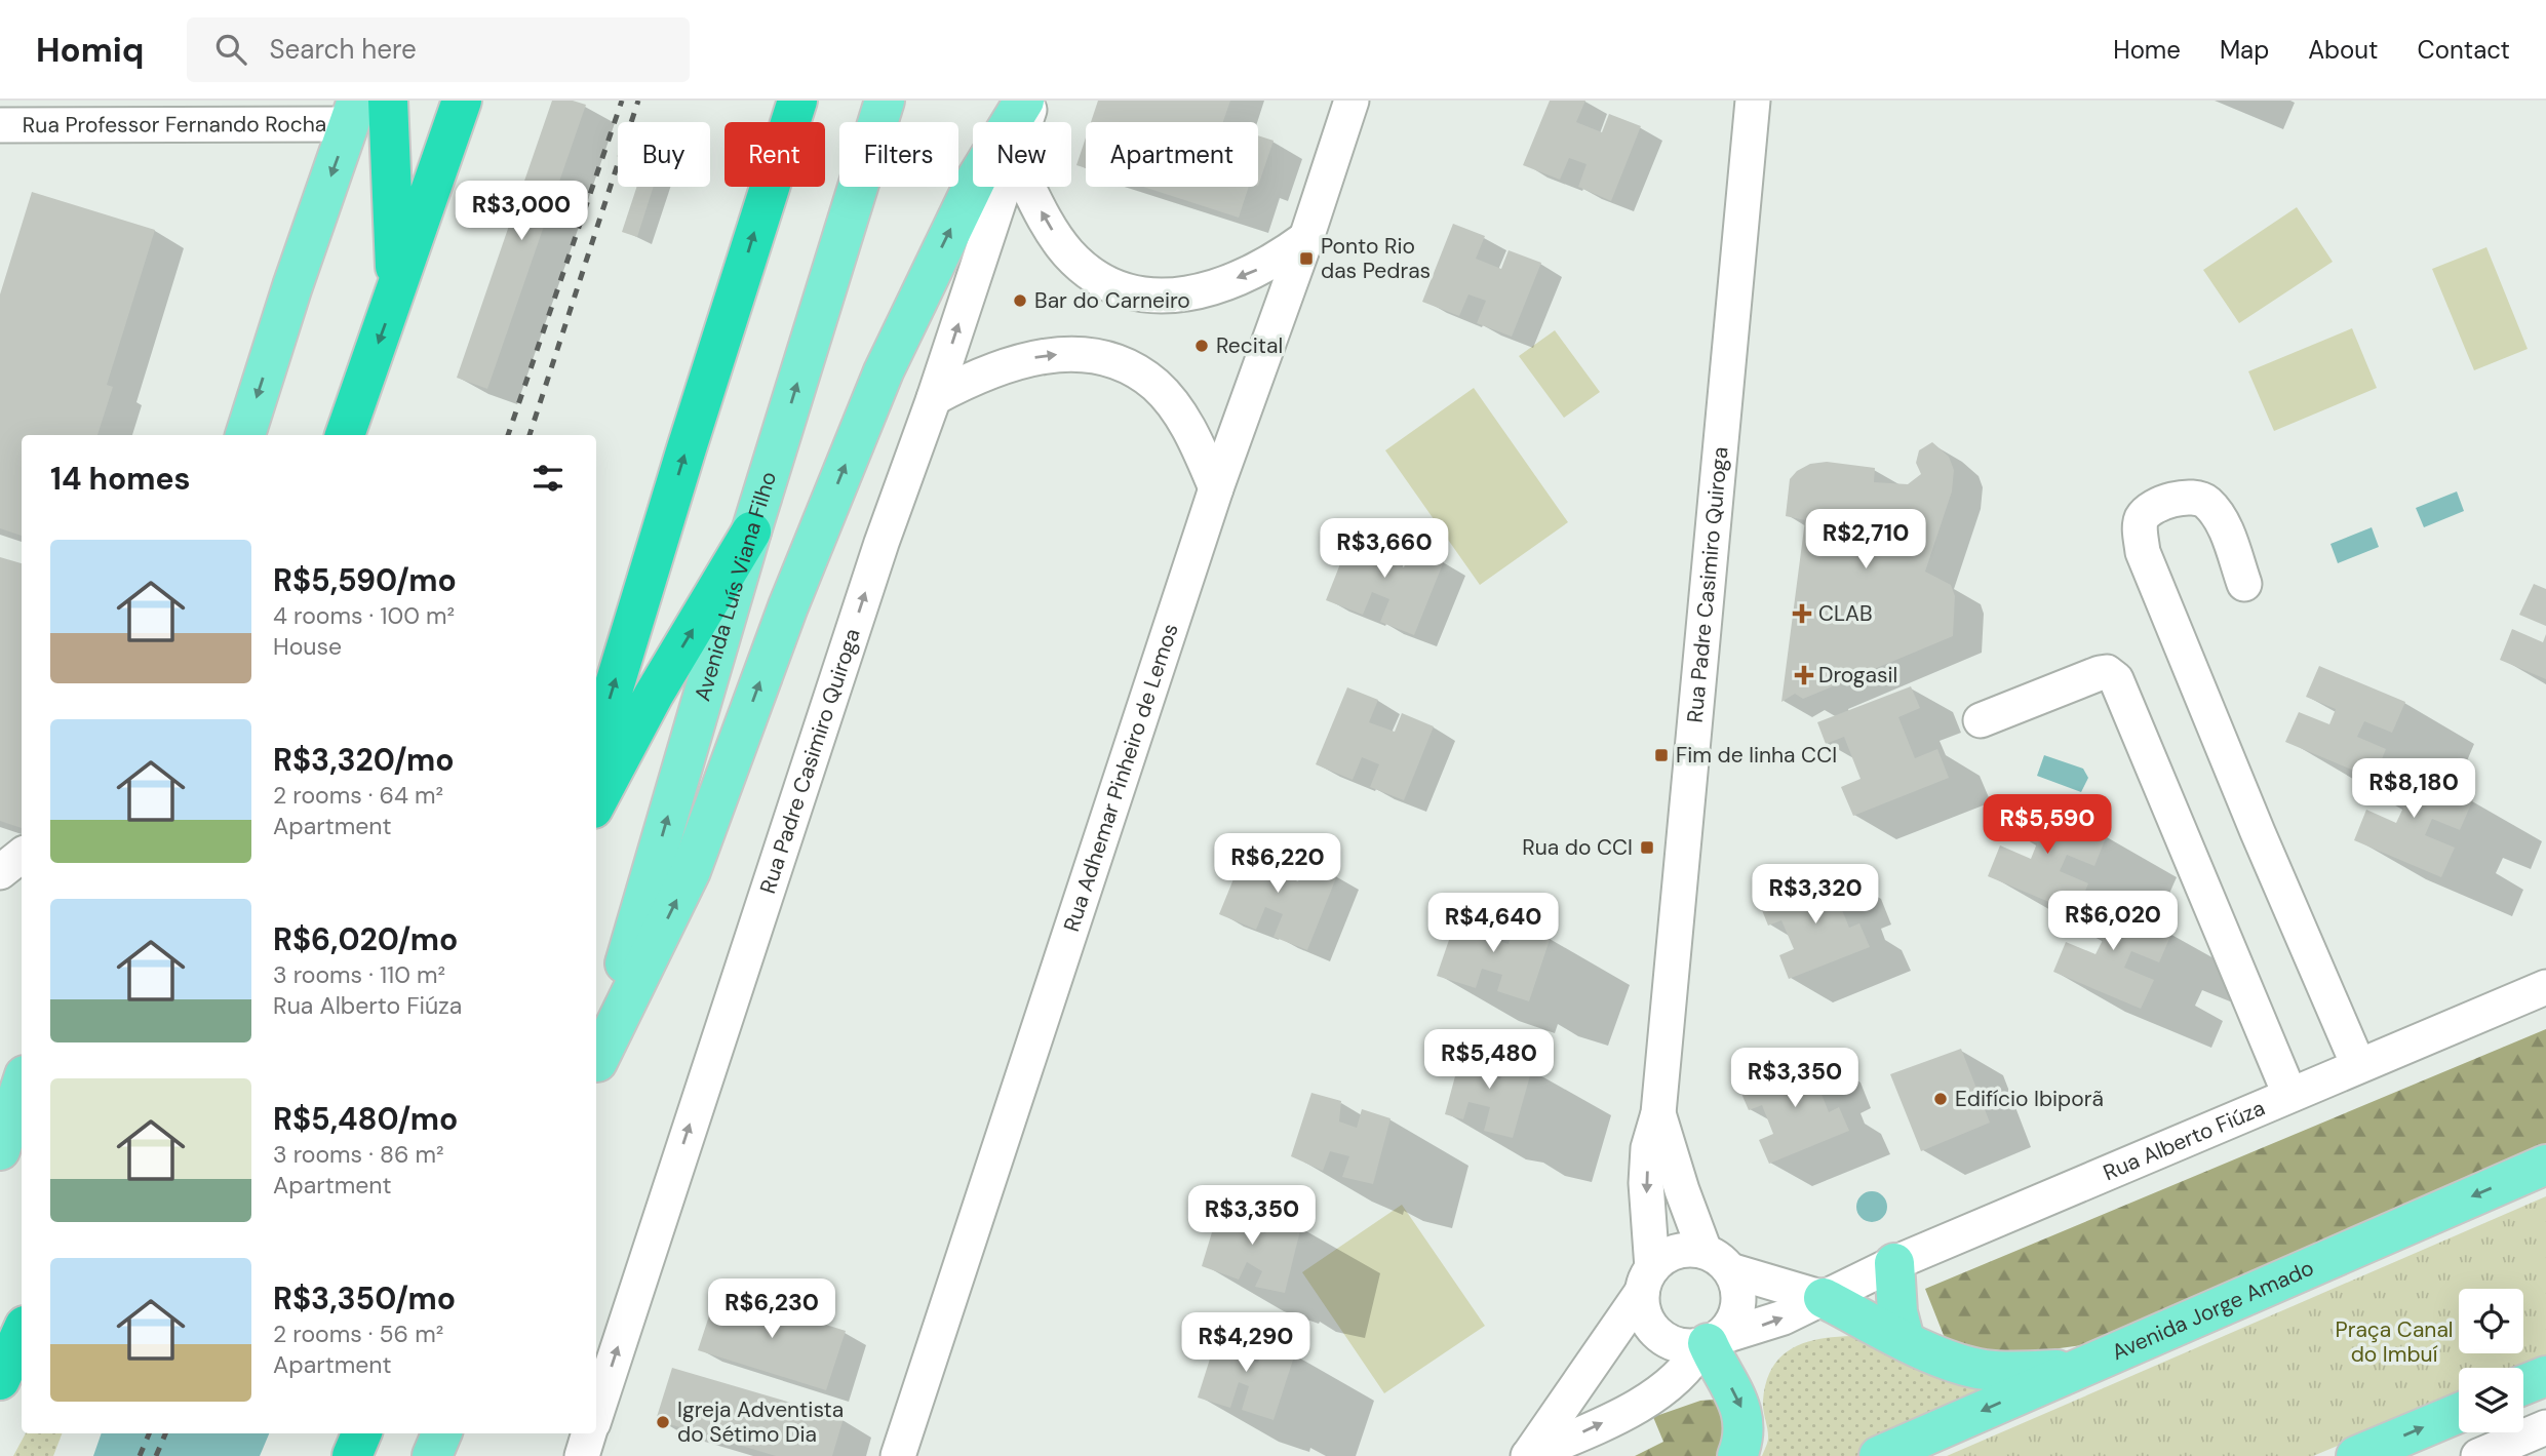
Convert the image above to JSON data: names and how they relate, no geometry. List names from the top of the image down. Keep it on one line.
{"streets":{"main road":["Avenida Luís Viana Filho","Avenida Jorge Amado"],"street":["Rua Professor Fernando Rocha","Rua Padre Casimiro Quiroga","Rua Adhemar Pinheiro de Lemos","Rua Alberto Fiúza"]},"crossings":[["Rua Padre Casimiro Quiroga","Rua Alberto Fiúza"]],"one_way":["Avenida Jorge Amado"],"parks":["Praça Canal do Imbuí"],"places":{"transit":["Ponto Rio das Pedras","Fim de linha CCI","Rua do CCI"],"other":["Bar do Carneiro","Recital","Edifício Ibiporã","Igreja Adventista do Sétimo Dia"],"health":["CLAB","Drogasil"]},"page":{"header":"Homiq","search":"Search here","nav":["Home","Map","About","Contact"],"chip":["Buy","Rent","Filters","New","Apartment"],"price":["R$3,000","R$2,710","R$3,660","R$8,180","R$5,590","R$6,220","R$3,320","R$6,020","R$4,640","R$5,480","R$3,350","R$3,350","R$6,230","R$4,290"],"heading":"14 homes","list":[{"name":"R$5,590/mo","note":"4 rooms · 100 m² · House"},{"name":"R$3,320/mo","note":"2 rooms · 64 m² · Apartment"},{"name":"R$6,020/mo","note":"3 rooms · 110 m² · Rua Alberto Fiúza"},{"name":"R$5,480/mo","note":"3 rooms · 86 m² · Apartment"},{"name":"R$3,350/mo","note":"2 rooms · 56 m² · Apartment"}]}}
